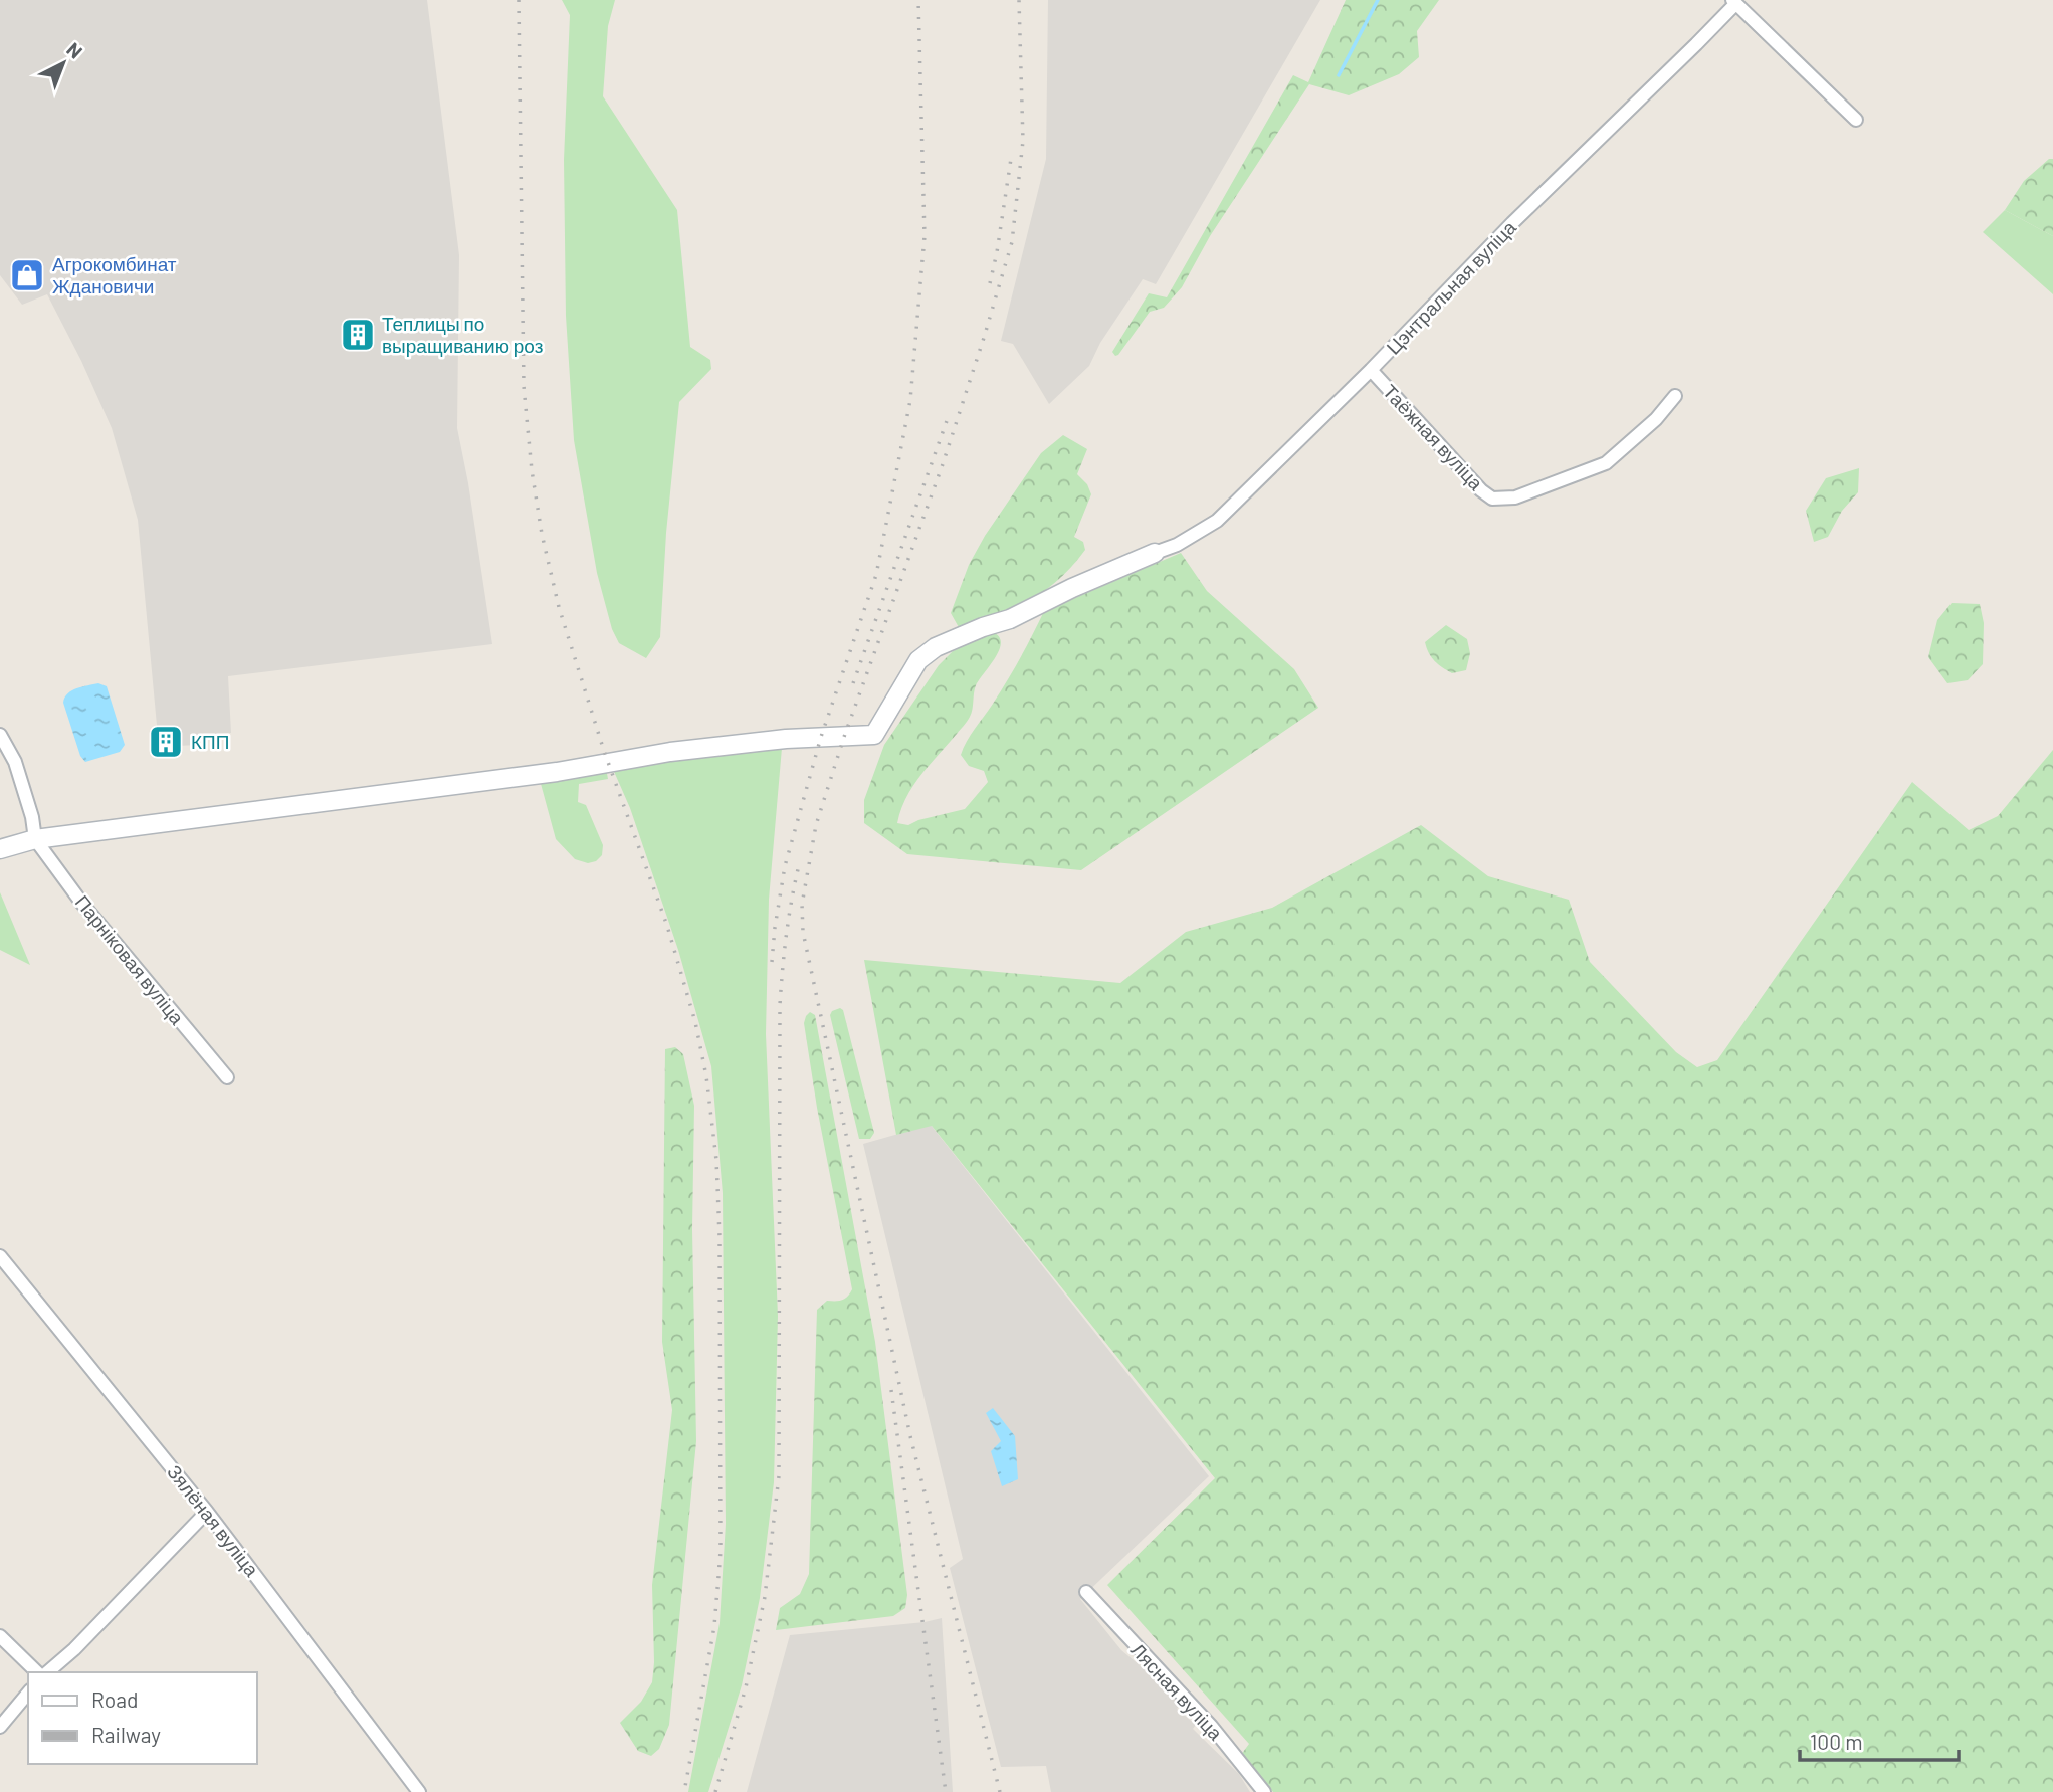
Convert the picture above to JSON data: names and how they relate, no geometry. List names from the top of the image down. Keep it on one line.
{"streets":{"street":["Цэнтральная вуліца","Таёжная вуліца","Парніковая вуліца","Зялёная вуліца","Лясная вуліца"]},"crossings":[["Цэнтральная вуліца","Таёжная вуліца"]],"places":{"shop":["Агрокомбинат Ждановичи"],"building":["Теплицы по выращиванию роз","КПП"]},"legend":["Road","Railway"],"scale_bar":"100 m","north":"top right"}
